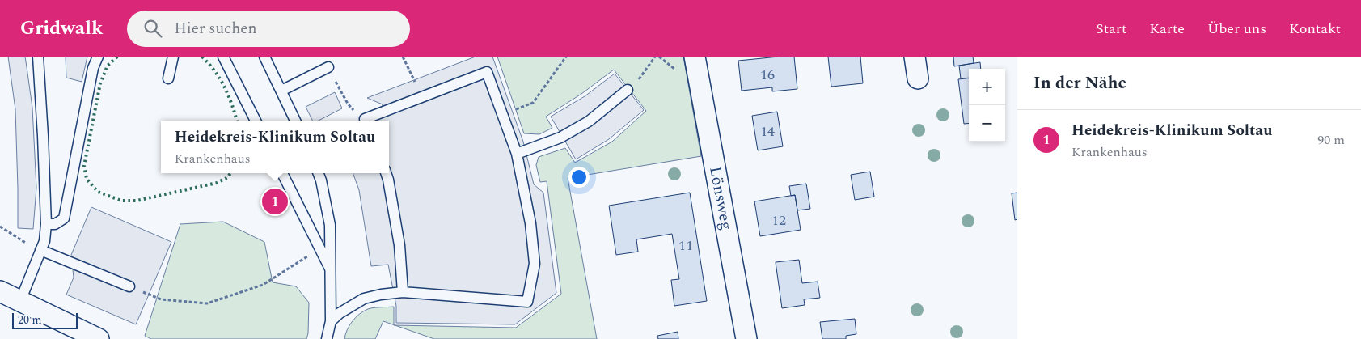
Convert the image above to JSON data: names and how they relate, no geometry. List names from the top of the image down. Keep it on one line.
{"streets":{"street":["Lönsweg"]},"house_numbers":["16","14","12","11"],"scale_bar":"20 m","page":{"header":"Gridwalk","search":"Hier suchen","nav":["Start","Karte","Über uns","Kontakt"],"heading":"In der Nähe","map_buttons":["+","−"],"list":[{"mark":"1","name":"Heidekreis-Klinikum Soltau","note":"Krankenhaus","value":"90 m"}],"popup":["Heidekreis-Klinikum Soltau","Krankenhaus"],"pins":"1","scale":"20 m"}}
